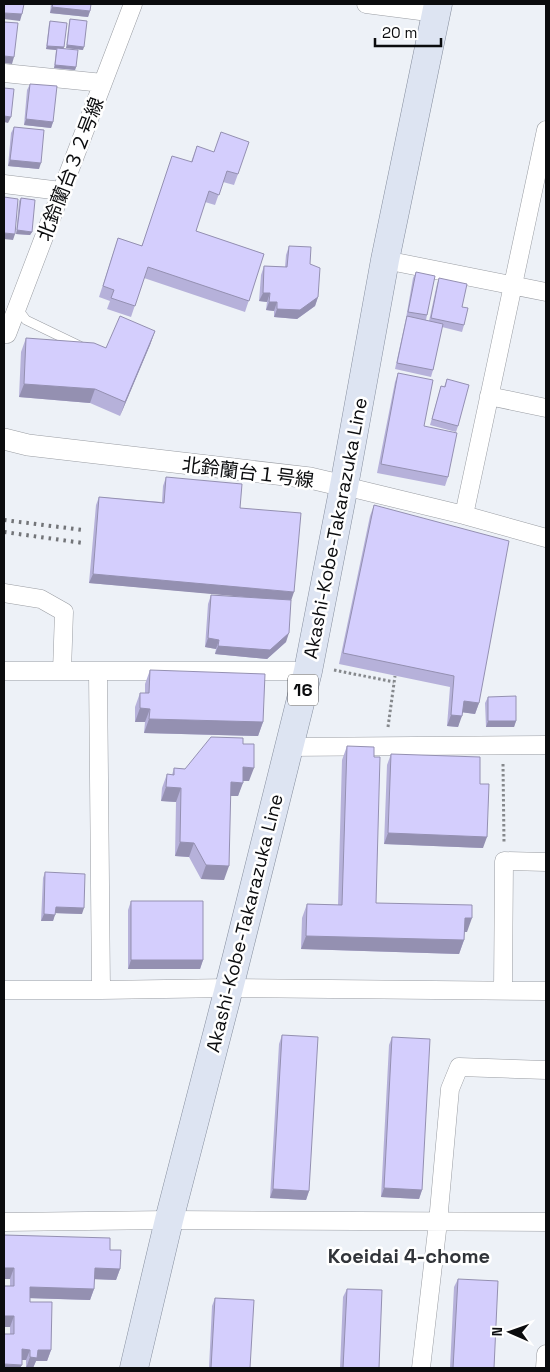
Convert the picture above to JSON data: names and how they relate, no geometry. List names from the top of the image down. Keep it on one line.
{"streets":{"main road":["Akashi-Kobe-Takarazuka Line","16"],"street":["北鈴蘭台３２号線","北鈴蘭台１号線"]},"crossings":[["北鈴蘭台１号線","Akashi-Kobe-Takarazuka Line"]],"districts":["Koeidai 4-chome"],"scale_bar":"20 m","north":"left"}
